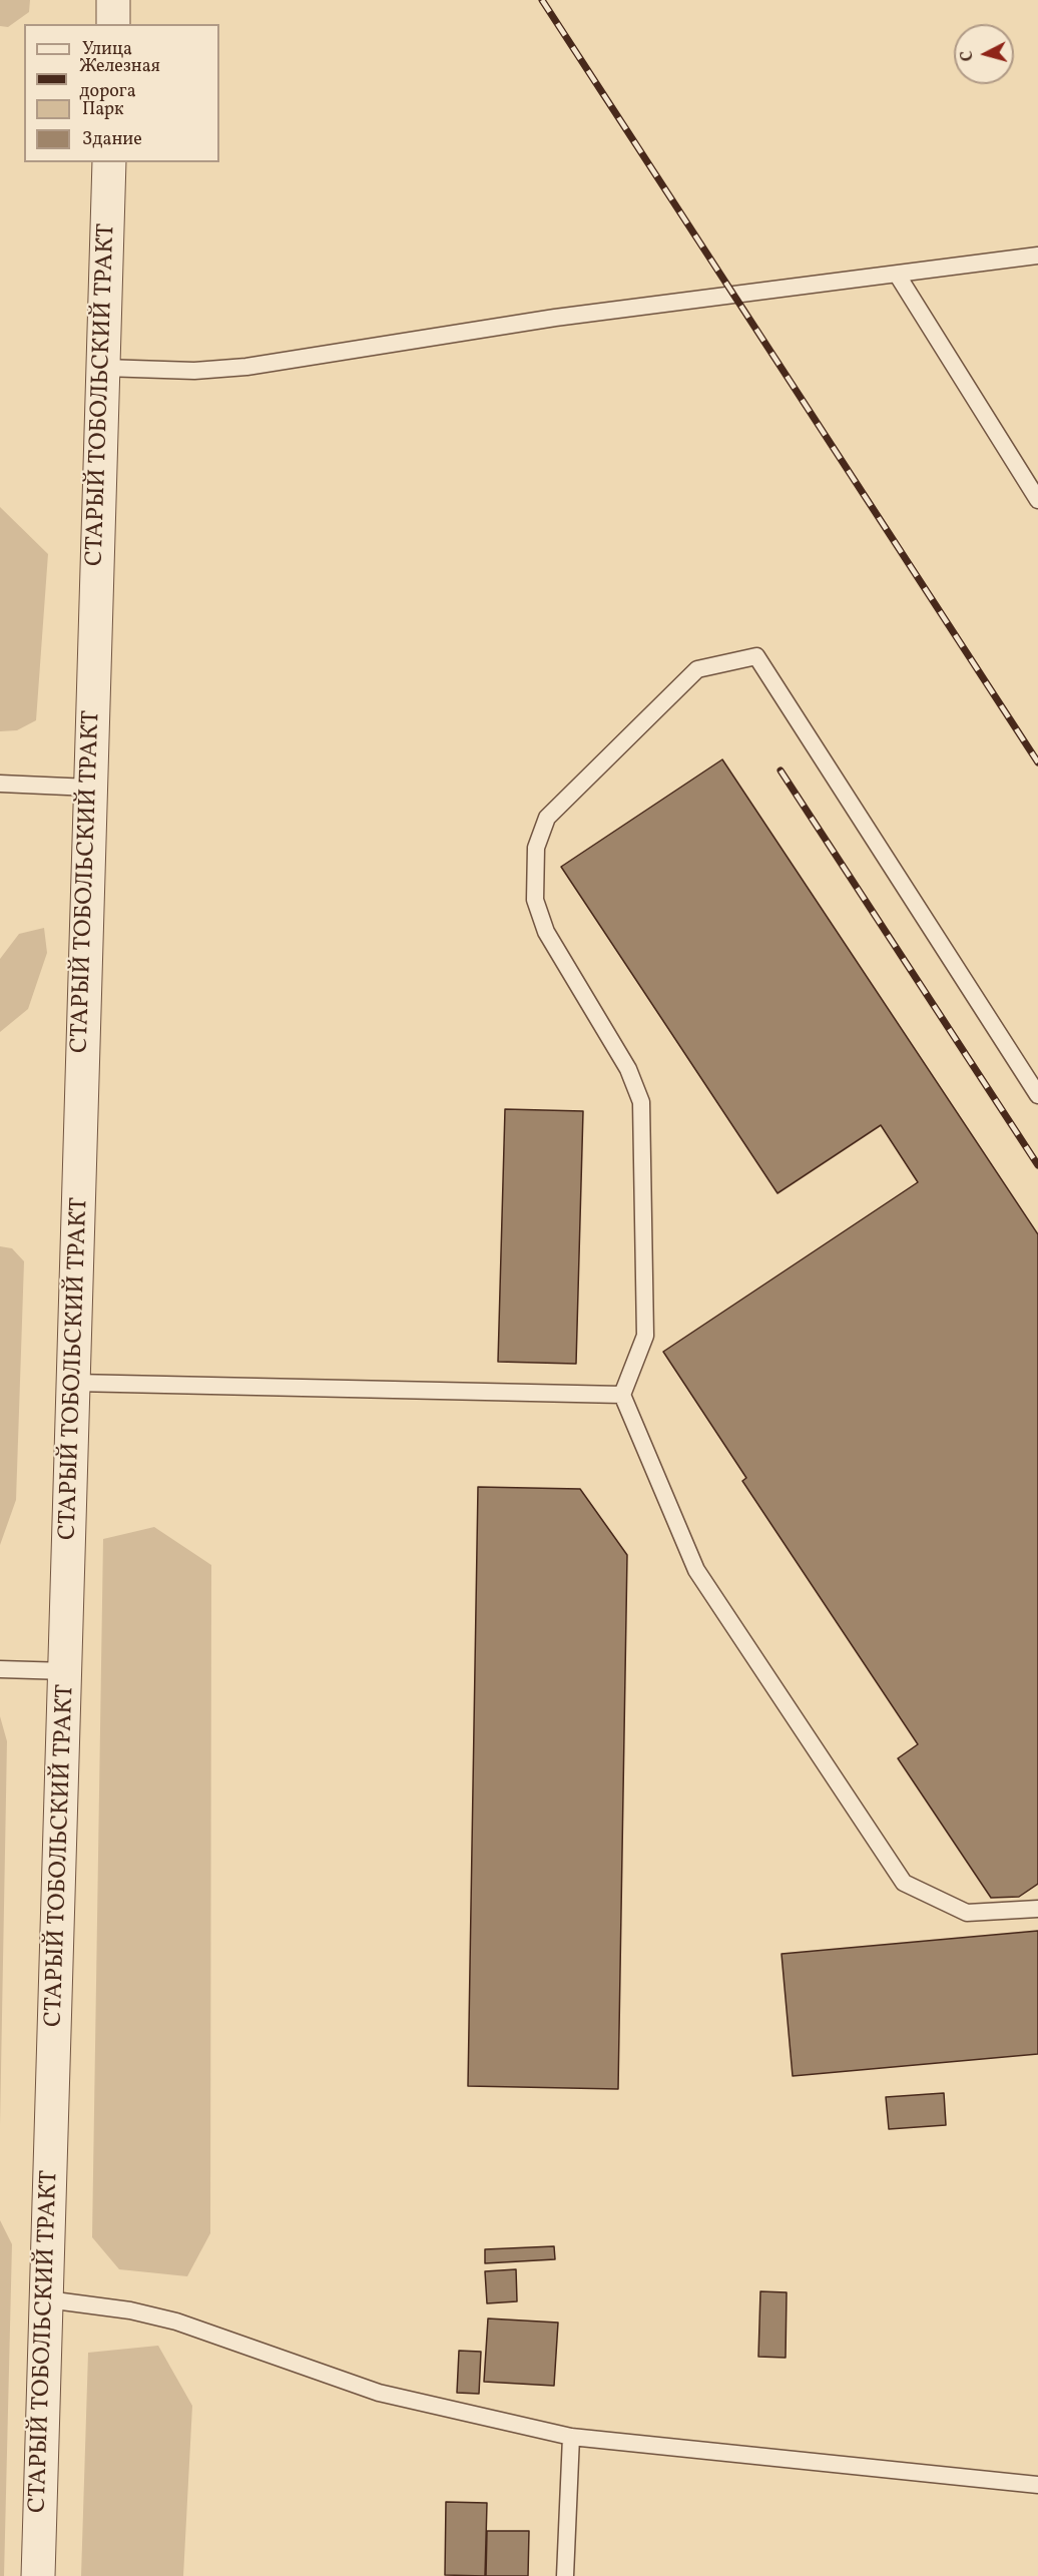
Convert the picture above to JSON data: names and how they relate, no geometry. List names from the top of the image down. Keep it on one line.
{"streets":{"street":["СТАРЫЙ ТОБОЛЬСКИЙ ТРАКТ"]},"legend":["Улица","Железная дорога","Парк","Здание"],"north":"left"}
